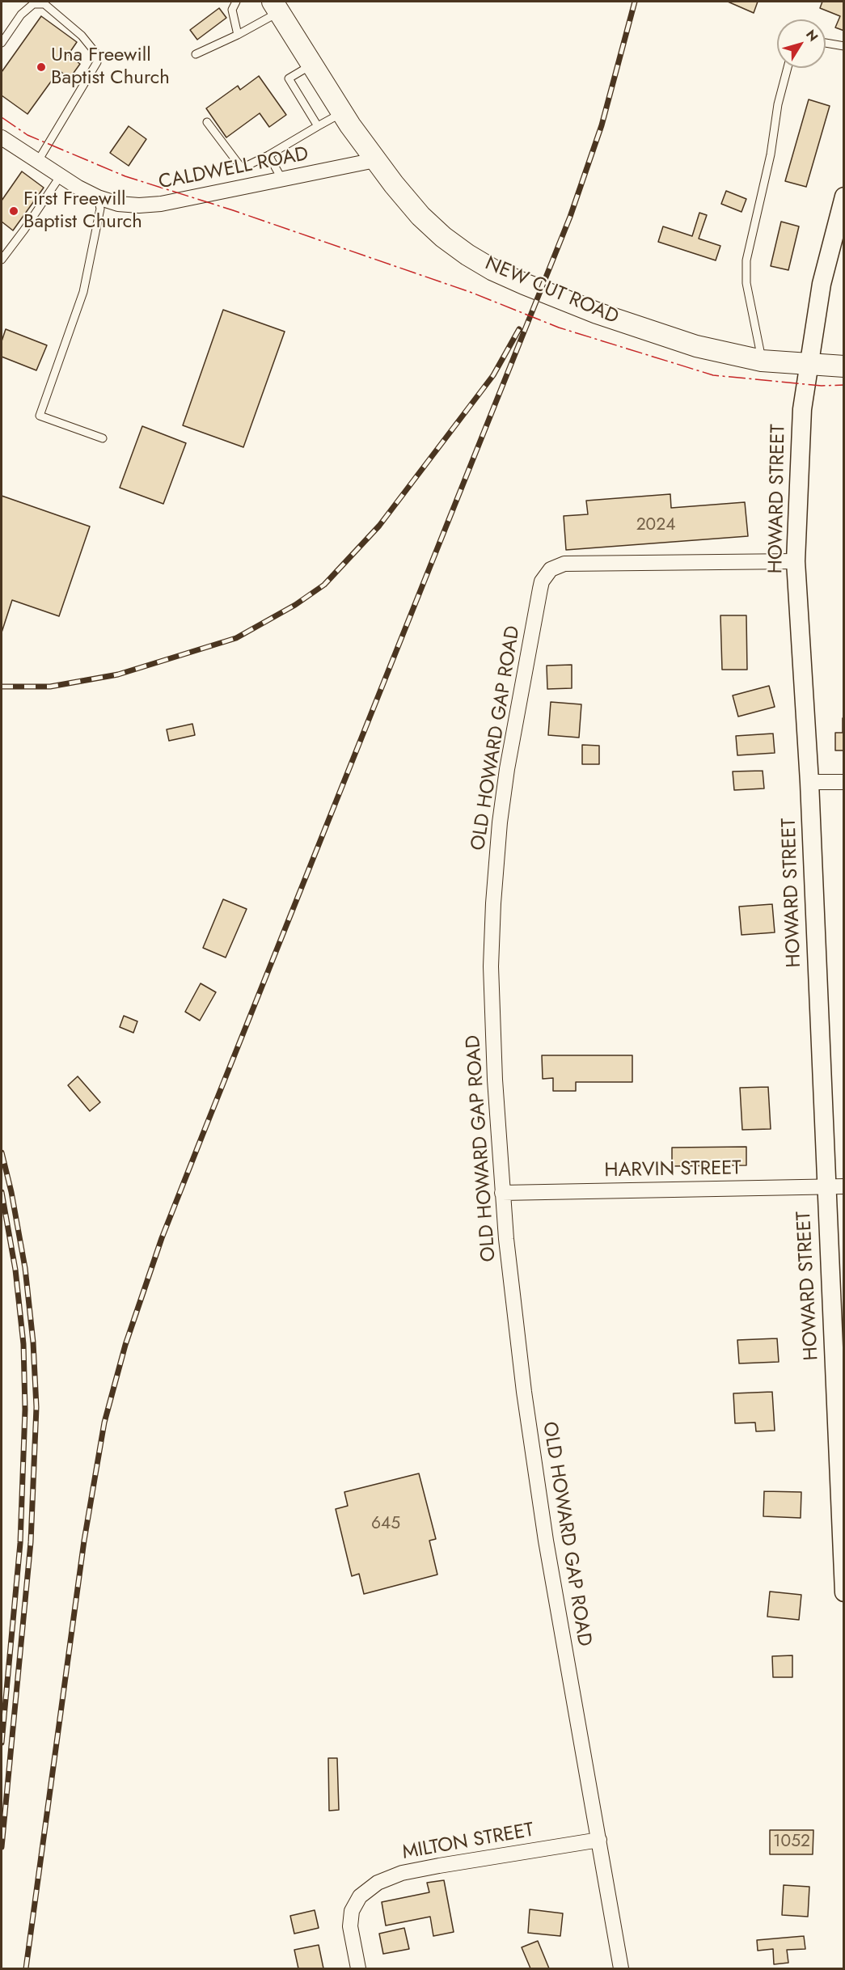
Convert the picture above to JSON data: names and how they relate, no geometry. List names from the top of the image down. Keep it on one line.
{"streets":{"main road":["NEW CUT ROAD"],"street":["CALDWELL ROAD","HOWARD STREET","OLD HOWARD GAP ROAD","HARVIN STREET","MILTON STREET"]},"crossings":[["CALDWELL ROAD","NEW CUT ROAD"],["NEW CUT ROAD","HOWARD STREET"],["HOWARD STREET","OLD HOWARD GAP ROAD"],["HOWARD STREET","HARVIN STREET"],["OLD HOWARD GAP ROAD","HARVIN STREET"],["OLD HOWARD GAP ROAD","MILTON STREET"]],"places":["Una Freewill Baptist Church","First Freewill Baptist Church"],"house_numbers":["2024","645","1052"],"north":"top right"}
